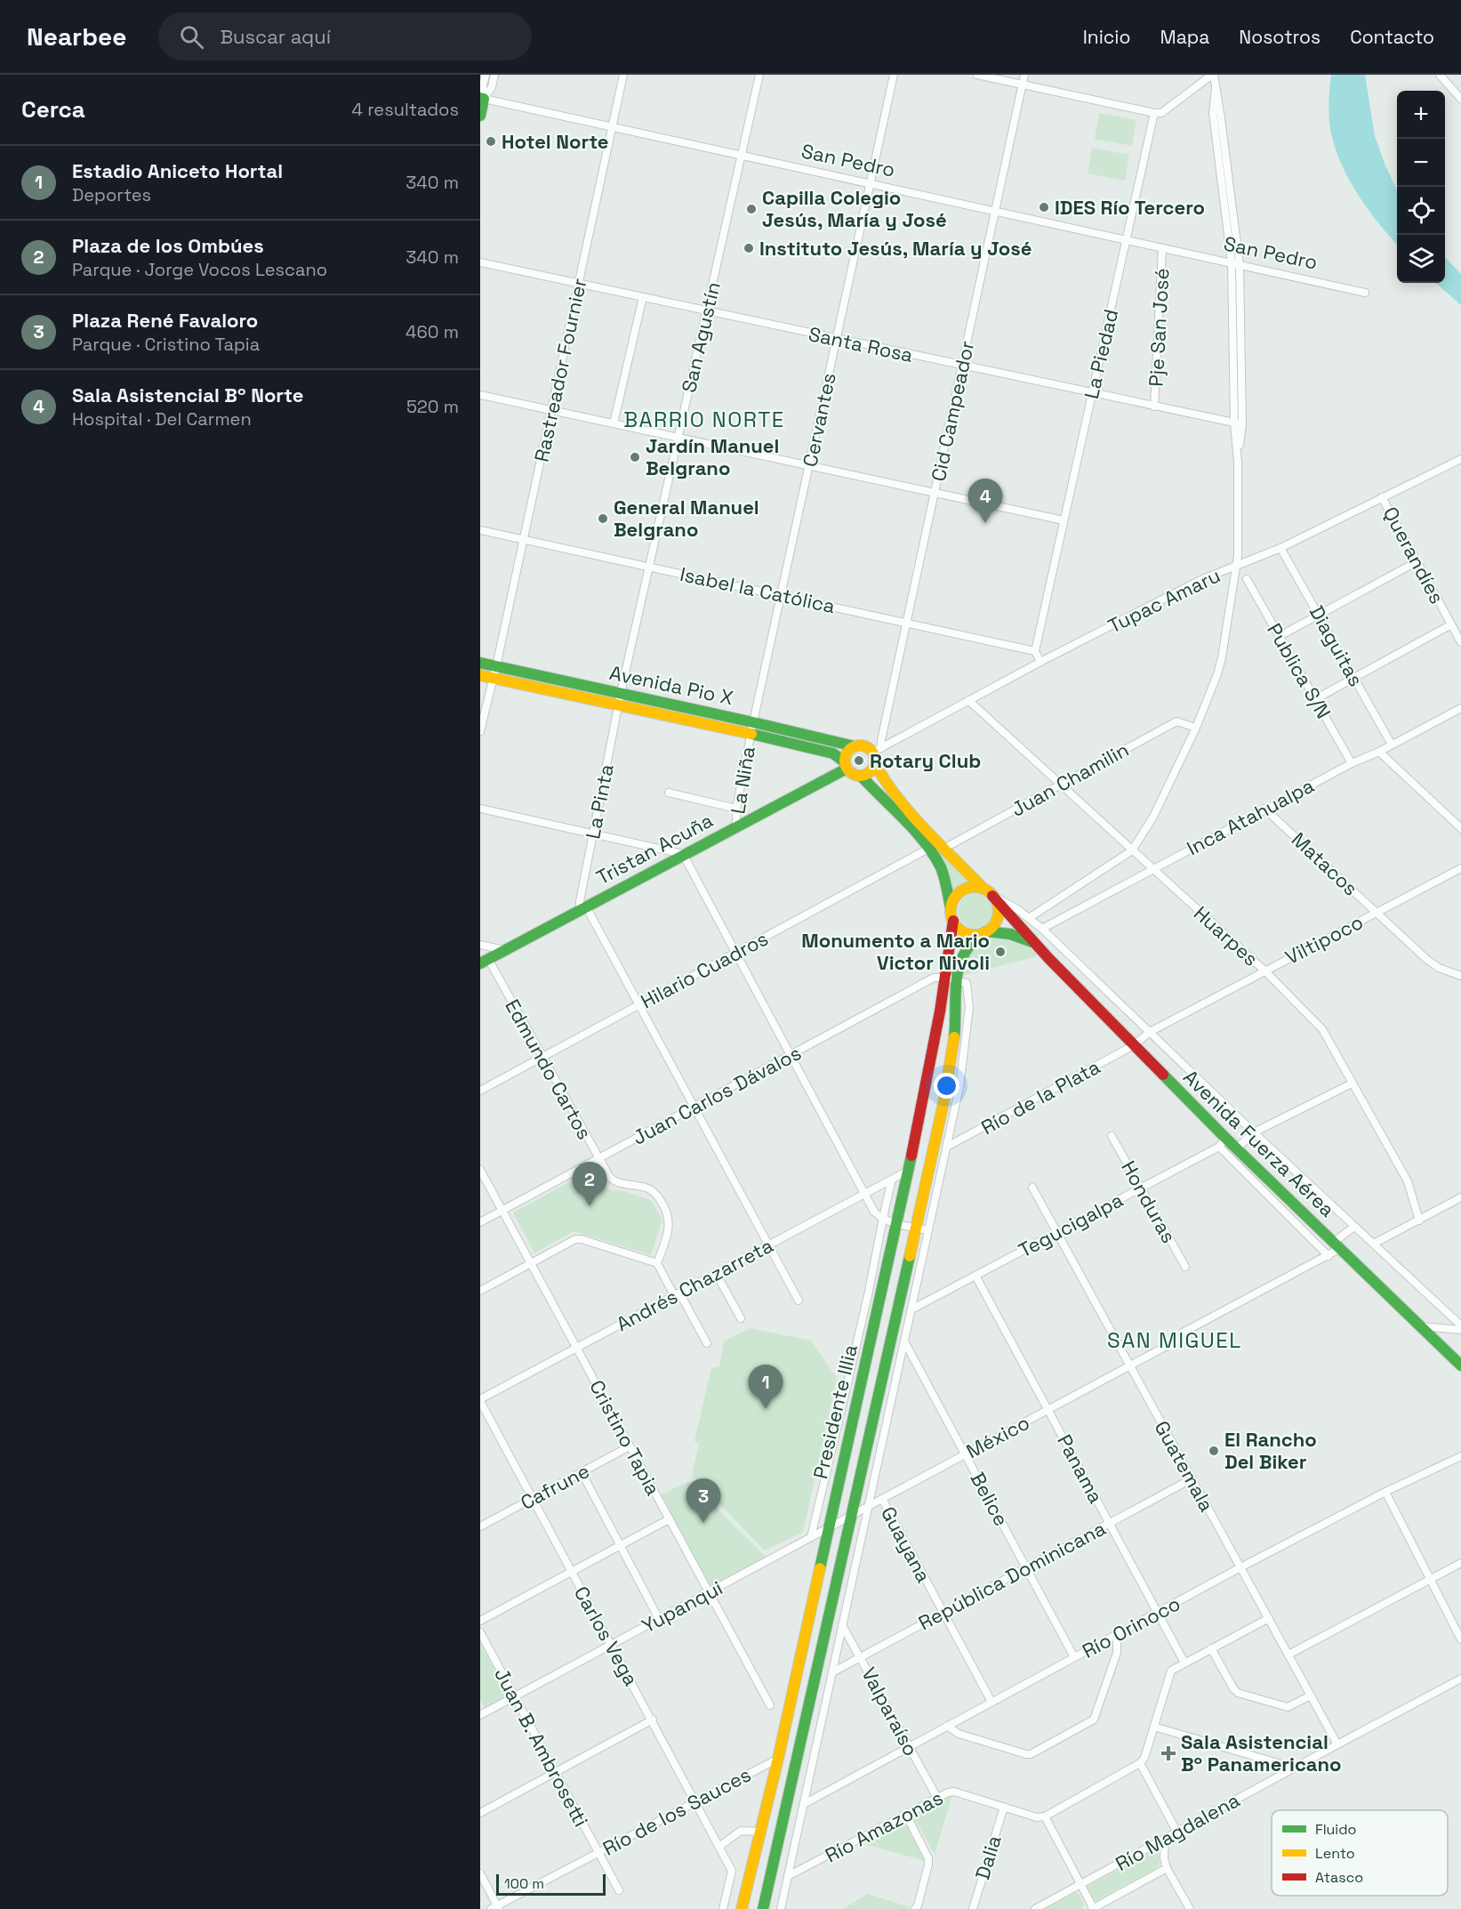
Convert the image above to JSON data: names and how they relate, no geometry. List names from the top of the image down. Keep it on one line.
{"streets":{"main road":["Avenida Pio X","Tristan Acuña","Avenida Fuerza Aérea","Presidente Illia"],"street":["San Pedro","Pje San José","San Agustín","Santa Rosa","La Piedad","Rastreador Fournier","Cid Campeador","Cervantes","Querandíes","Isabel la Católica","Tupac Amaru","Diaguitas","Publica S/N","Juan Chamilin","La Niña","La Pinta","Inca Atahualpa","Matacos","Huarpes","Viltipoco","Hilario Cuadros","Edmundo Cartos","Juan Carlos Dávalos","Río de la Plata","Honduras","Tegucigalpa","Andrés Chazarreta","México","Cristino Tapia","Guatemala","Panama","Cafrune","Belice","Guayana","República Dominicana","Yupanqui","Río Orinoco","Carlos Vega","Valparaíso","Juan B. Ambrosetti","Río de los Sauces","Río Amazonas","Río Magdalena","Dalia"]},"crossings":[["San Pedro","Pje San José"],["San Pedro","San Agustín"],["San Pedro","La Piedad"],["San Pedro","Rastreador Fournier"],["San Pedro","Cid Campeador"],["San Pedro","Cervantes"],["Pje San José","Santa Rosa"],["San Agustín","Santa Rosa"],["San Agustín","Isabel la Católica"],["San Agustín","Avenida Pio X"],["San Agustín","La Pinta"],["Santa Rosa","La Piedad"],["Santa Rosa","Rastreador Fournier"],["Santa Rosa","Cid Campeador"],["Santa Rosa","Cervantes"],["La Piedad","Isabel la Católica"],["Rastreador Fournier","Isabel la Católica"],["Rastreador Fournier","Avenida Pio X"],["Cid Campeador","Isabel la Católica"],["Cid Campeador","Tupac Amaru"],["Cid Campeador","Avenida Pio X"],["Cid Campeador","Tristan Acuña"],["Cid Campeador","Avenida Fuerza Aérea"],["Cervantes","Isabel la Católica"],["Cervantes","Avenida Pio X"],["Cervantes","La Niña"],["Querandíes","Tupac Amaru"],["Tupac Amaru","Diaguitas"],["Tupac Amaru","Avenida Pio X"],["Tupac Amaru","Tristan Acuña"],["Tupac Amaru","Huarpes"],["Tupac Amaru","Avenida Fuerza Aérea"],["Diaguitas","Inca Atahualpa"],["Publica S/N","Inca Atahualpa"],["Avenida Pio X","La Niña"],["Avenida Pio X","La Pinta"],["Avenida Pio X","Tristan Acuña"],["Avenida Pio X","Avenida Fuerza Aérea"],["Juan Chamilin","Huarpes"],["Juan Chamilin","Avenida Fuerza Aérea"],["La Niña","Tristan Acuña"],["La Pinta","Tristan Acuña"],["Inca Atahualpa","Matacos"],["Inca Atahualpa","Huarpes"],["Tristan Acuña","Edmundo Cartos"],["Tristan Acuña","Avenida Fuerza Aérea"],["Matacos","Viltipoco"],["Huarpes","Viltipoco"],["Viltipoco","Río de la Plata"],["Viltipoco","Avenida Fuerza Aérea"],["Hilario Cuadros","Edmundo Cartos"],["Edmundo Cartos","Juan Carlos Dávalos"],["Juan Carlos Dávalos","Presidente Illia"],["Juan Carlos Dávalos","Cristino Tapia"],["Río de la Plata","Avenida Fuerza Aérea"],["Avenida Fuerza Aérea","Tegucigalpa"],["Avenida Fuerza Aérea","Presidente Illia"],["Honduras","Tegucigalpa"],["Tegucigalpa","Guatemala"],["Tegucigalpa","Panama"],["Andrés Chazarreta","Presidente Illia"],["Andrés Chazarreta","Cristino Tapia"],["Andrés Chazarreta","Carlos Vega"],["Presidente Illia","México"],["Presidente Illia","Yupanqui"],["Presidente Illia","Río de los Sauces"],["México","Guatemala"],["México","Panama"],["México","Belice"],["México","Guayana"],["México","Yupanqui"],["Cristino Tapia","Cafrune"],["Cristino Tapia","Yupanqui"],["Guatemala","República Dominicana"],["Guatemala","Río Orinoco"],["Guatemala","Río Magdalena"],["Panama","República Dominicana"],["Panama","Río Orinoco"],["Cafrune","Carlos Vega"],["Belice","República Dominicana"],["Belice","Río Orinoco"],["Guayana","República Dominicana"],["Guayana","Río Orinoco"],["República Dominicana","Valparaíso"],["Yupanqui","Carlos Vega"],["Yupanqui","Juan B. Ambrosetti"],["Río Orinoco","Valparaíso"],["Carlos Vega","Río de los Sauces"],["Valparaíso","Río Amazonas"],["Juan B. Ambrosetti","Río de los Sauces"],["Río Amazonas","Dalia"]],"districts":["BARRIO NORTE","SAN MIGUEL"],"places":{"other":["Hotel Norte","IDES Río Tercero","Capilla Colegio Jesús, María y José","Instituto Jesús, María y José","Jardín Manuel Belgrano","General Manuel Belgrano","Rotary Club","Monumento a Mario Victor Nivoli","El Rancho Del Biker"],"health":["Sala Asistencial Bº Panamericano"]},"legend":["Fluido","Lento","Atasco"],"scale_bar":"100 m","page":{"header":"Nearbee","search":"Buscar aquí","nav":["Inicio","Mapa","Nosotros","Contacto"],"heading":["Cerca","4 resultados"],"map_buttons":["+","−"],"list":[{"mark":"1","name":"Estadio Aniceto Hortal","note":"Deportes","value":"340 m"},{"mark":"2","name":"Plaza de los Ombúes","note":"Parque · Jorge Vocos Lescano","value":"340 m"},{"mark":"3","name":"Plaza René Favaloro","note":"Parque · Cristino Tapia","value":"460 m"},{"mark":"4","name":"Sala Asistencial Bº Norte","note":"Hospital · Del Carmen","value":"520 m"}],"pins":["4","2","1","3"],"scale":"100 m"}}
